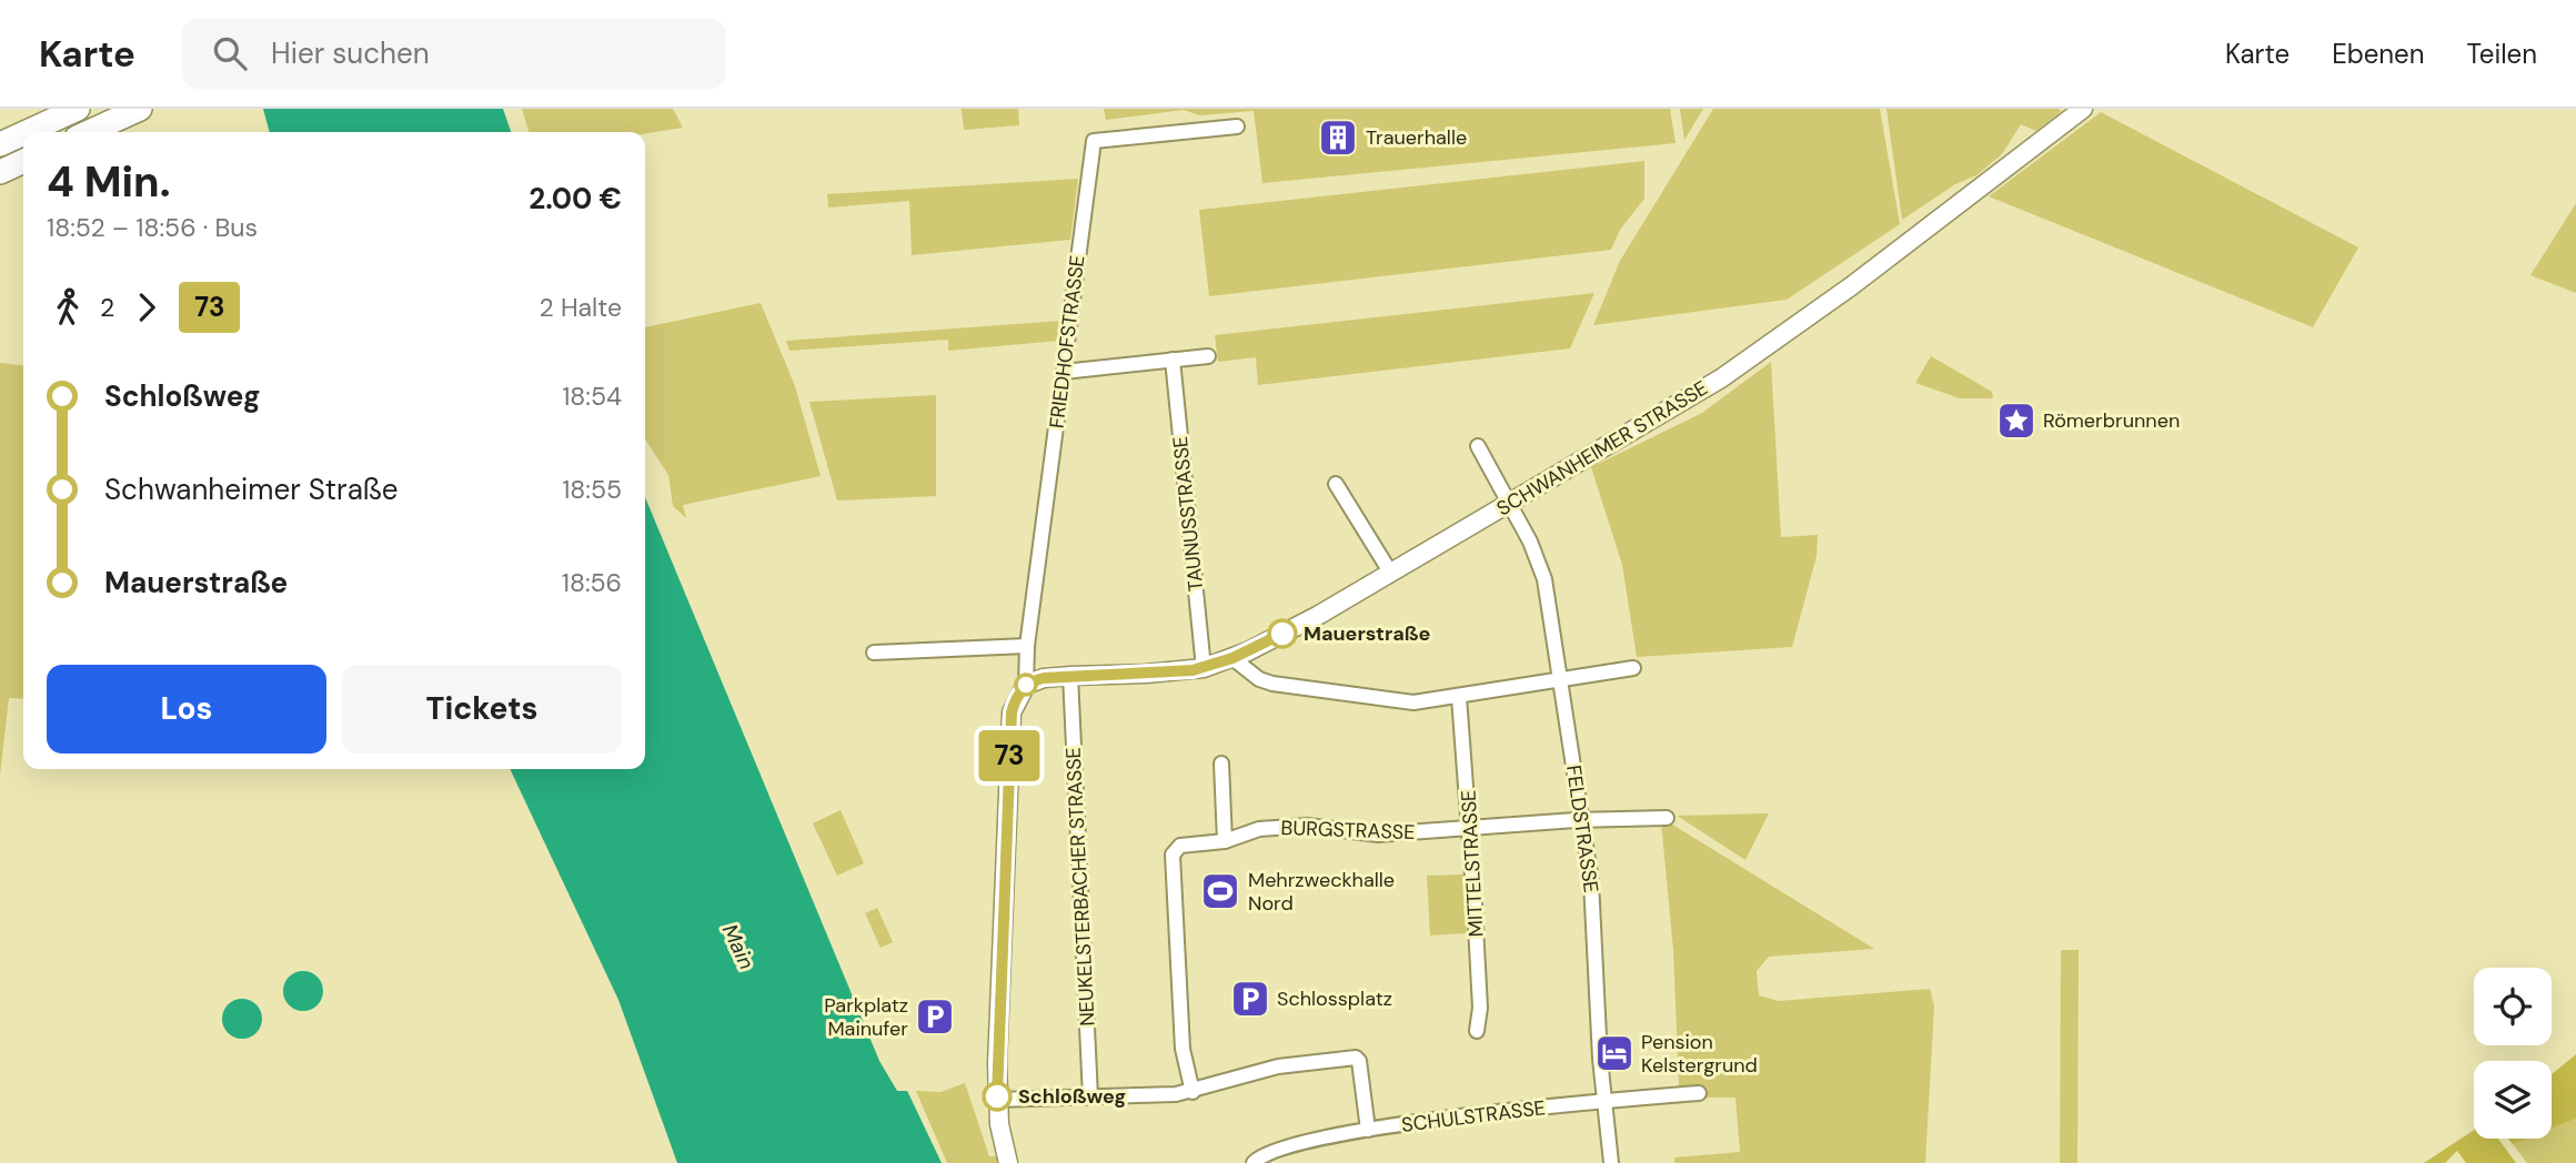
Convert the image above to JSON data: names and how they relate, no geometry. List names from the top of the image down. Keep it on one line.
{"streets":{"street":["FRIEDHOFSTRASSE","SCHWANHEIMER STRASSE","TAUNUSSTRASSE","FELDSTRASSE","BURGSTRASSE","MITTELSTRASSE","NEUKELSTERBACHER STRASSE","SCHULSTRASSE"]},"crossings":[["FRIEDHOFSTRASSE","SCHWANHEIMER STRASSE"],["SCHWANHEIMER STRASSE","TAUNUSSTRASSE"],["SCHWANHEIMER STRASSE","FELDSTRASSE"],["SCHWANHEIMER STRASSE","NEUKELSTERBACHER STRASSE"],["FELDSTRASSE","BURGSTRASSE"],["FELDSTRASSE","SCHULSTRASSE"],["BURGSTRASSE","MITTELSTRASSE"]],"water":["Main"],"places":{"building":["Trauerhalle"],"place":["Römerbrunnen"],"other":["Mauerstraße","Schloßweg"],"sports":["Mehrzweckhalle Nord"],"parking":["Schlossplatz","Parkplatz Mainufer"],"hotel":["Pension Kelstergrund"]},"lines":["bus line 73"],"page":{"header":"Karte","search":"Hier suchen","nav":["Karte","Ebenen","Teilen"],"on_map":"73","heading":["4 Min.","18:52 – 18:56 · Bus","2.00 €"],"legs":["2","73","2 Halte"],"list":[{"name":"Schloßweg","value":"18:54"},{"name":"Schwanheimer Straße","value":"18:55"},{"name":"Mauerstraße","value":"18:56"}],"buttons":["Los","Tickets"]}}
